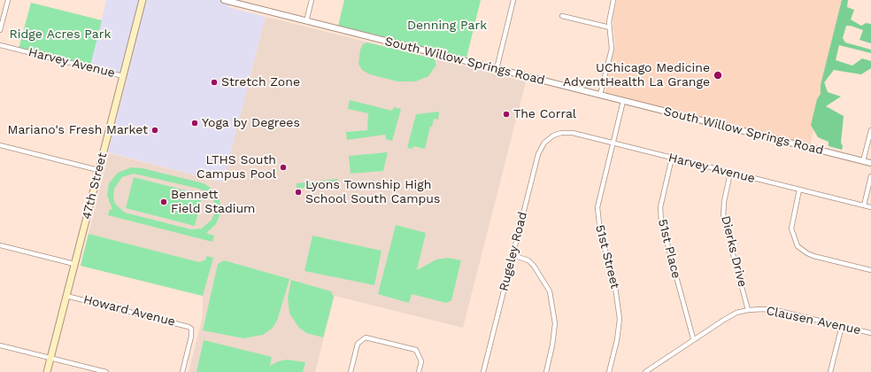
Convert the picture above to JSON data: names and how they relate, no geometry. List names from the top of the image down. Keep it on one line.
{"streets":{"main road":["47th Street"],"street":["South Willow Springs Road","Harvey Avenue","51st Place","Rugeley Road","Dierks Drive","51st Street","Howard Avenue","Clausen Avenue"]},"crossings":[["South Willow Springs Road","51st Street"],["Harvey Avenue","47th Street"],["Harvey Avenue","51st Place"],["Harvey Avenue","Rugeley Road"],["Harvey Avenue","Dierks Drive"],["Harvey Avenue","51st Street"],["47th Street","Howard Avenue"],["51st Place","Clausen Avenue"],["Dierks Drive","Clausen Avenue"]],"parks":["Denning Park","Ridge Acres Park"],"places":["UChicago Medicine AdventHealth La Grange","Stretch Zone","The Corral","Yoga by Degrees","Mariano's Fresh Market","LTHS South Campus Pool","Lyons Township High School South Campus","Bennett Field Stadium"]}
